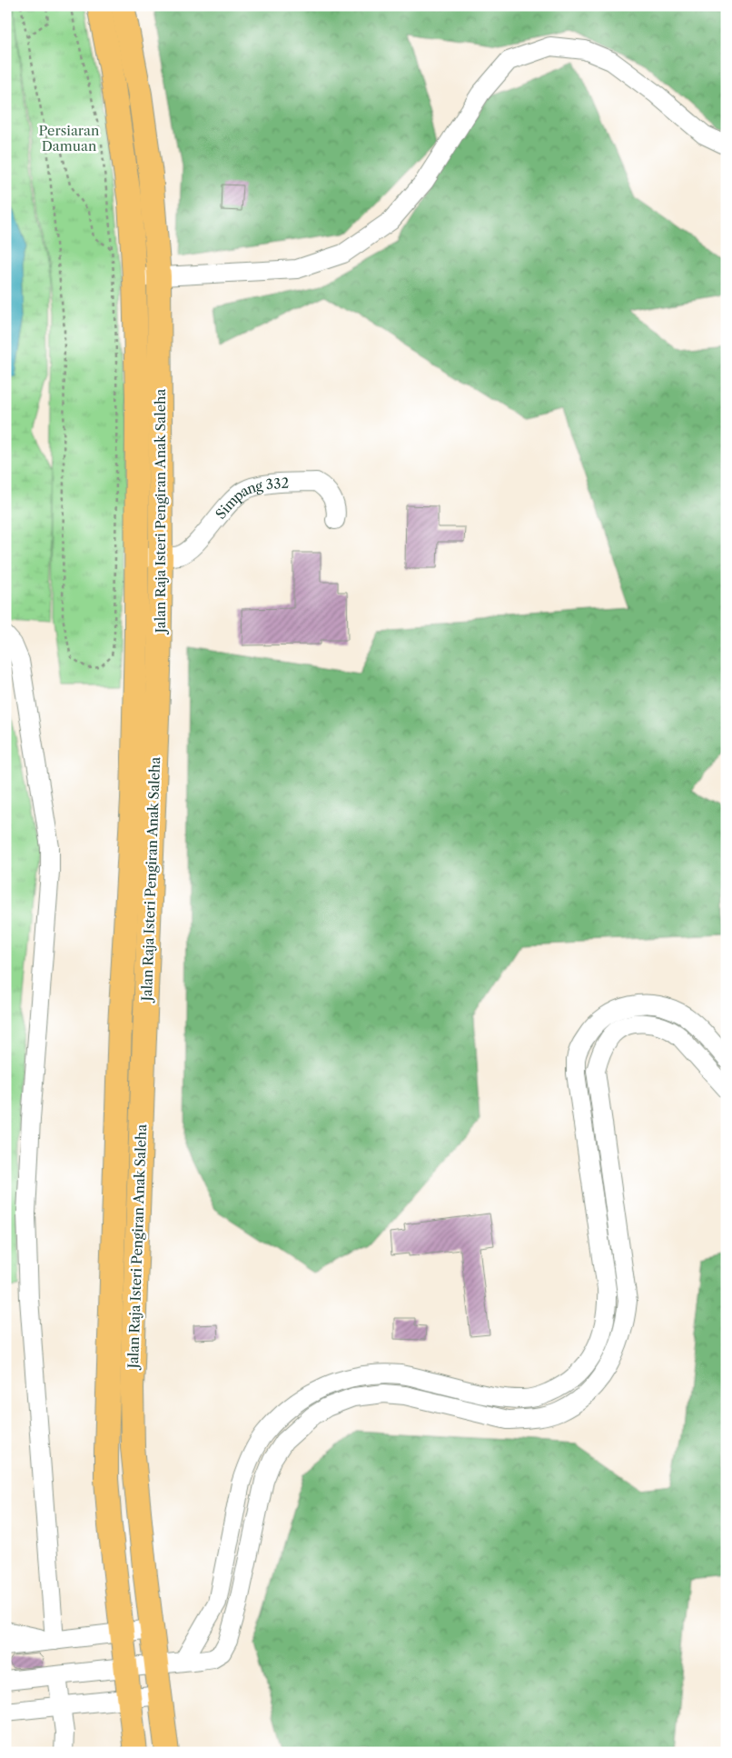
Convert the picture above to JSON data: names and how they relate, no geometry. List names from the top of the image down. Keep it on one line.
{"streets":{"main road":["Jalan Raja Isteri Pengiran Anak Saleha"],"street":["Simpang 332"]},"crossings":[["Simpang 332","Jalan Raja Isteri Pengiran Anak Saleha"]],"parks":["Persiaran Damuan"]}
